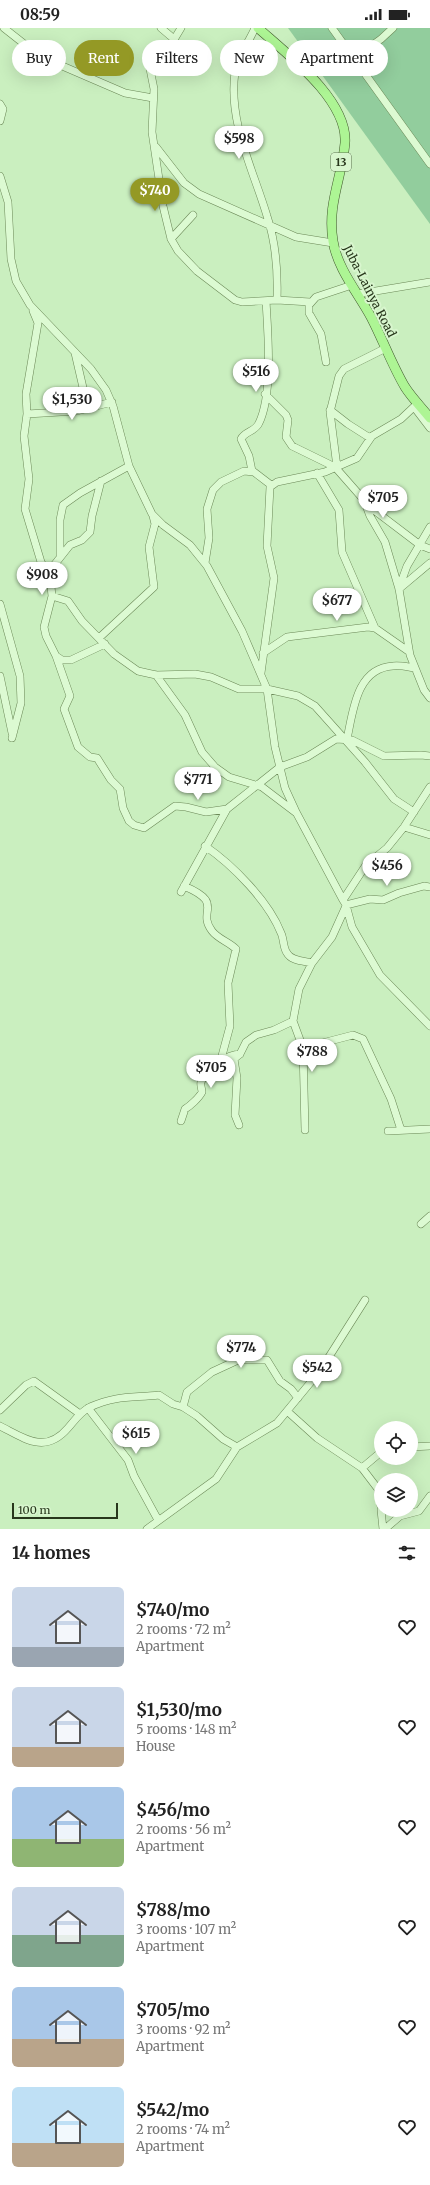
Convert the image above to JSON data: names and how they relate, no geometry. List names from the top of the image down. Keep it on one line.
{"streets":{"main road":["13","Juba-Lainya Road"]},"scale_bar":"100 m","page":{"status":"08:59","chip":["Buy","Rent","Filters","New","Apartment"],"price":["$598","$740","$516","$1,530","$705","$908","$677","$771","$456","$788","$705","$774","$542","$615"],"scale":"100 m","heading":"14 homes","list":[{"name":"$740/mo","note":"2 rooms · 72 m² · Apartment"},{"name":"$1,530/mo","note":"5 rooms · 148 m² · House"},{"name":"$456/mo","note":"2 rooms · 56 m² · Apartment"},{"name":"$788/mo","note":"3 rooms · 107 m² · Apartment"},{"name":"$705/mo","note":"3 rooms · 92 m² · Apartment"},{"name":"$542/mo","note":"2 rooms · 74 m² · Apartment"}]}}
